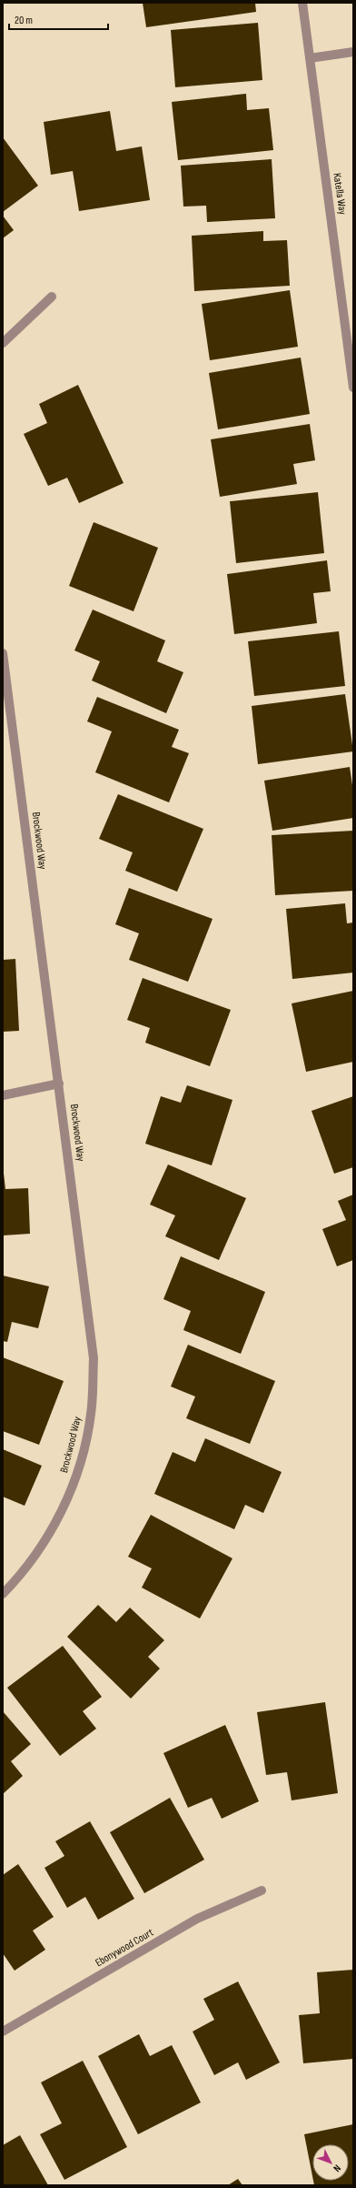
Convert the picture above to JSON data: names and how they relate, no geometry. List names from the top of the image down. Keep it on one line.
{"streets":{"street":["Katella Way","Brockwood Way","Ebonywood Court"]},"scale_bar":"20 m","north":"bottom right"}
